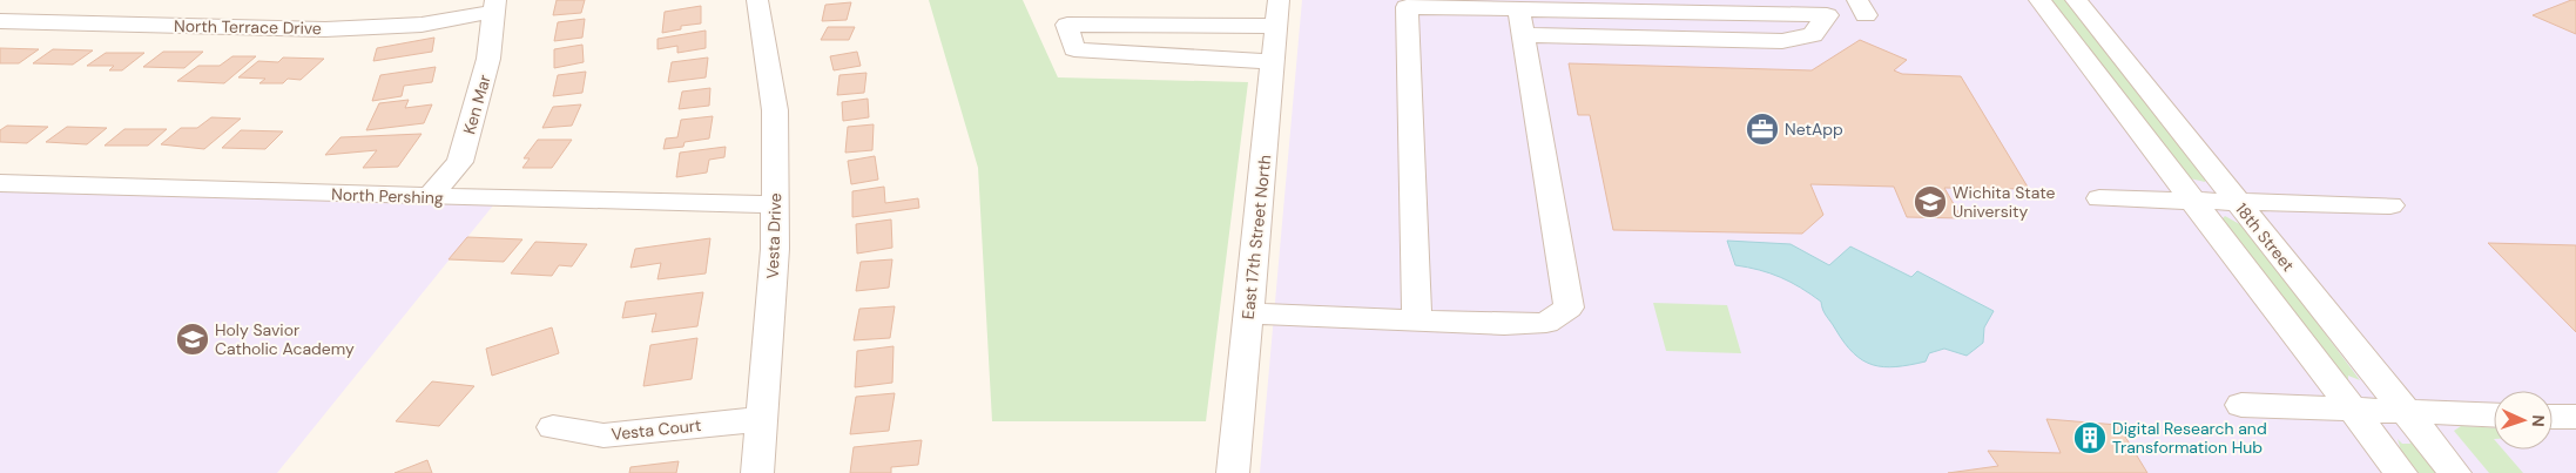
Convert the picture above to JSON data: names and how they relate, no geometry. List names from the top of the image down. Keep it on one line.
{"streets":{"street":["North Terrace Drive","Ken Mar","North Pershing","Vesta Drive","East 17th Street North","18th Street","Vesta Court"]},"crossings":[["North Terrace Drive","Ken Mar"],["Ken Mar","North Pershing"],["North Pershing","Vesta Drive"],["Vesta Drive","Vesta Court"]],"places":{"office":["NetApp"],"school or university":["Wichita State University","Holy Savior Catholic Academy"],"building":["Digital Research and Transformation Hub"]},"north":"right"}
